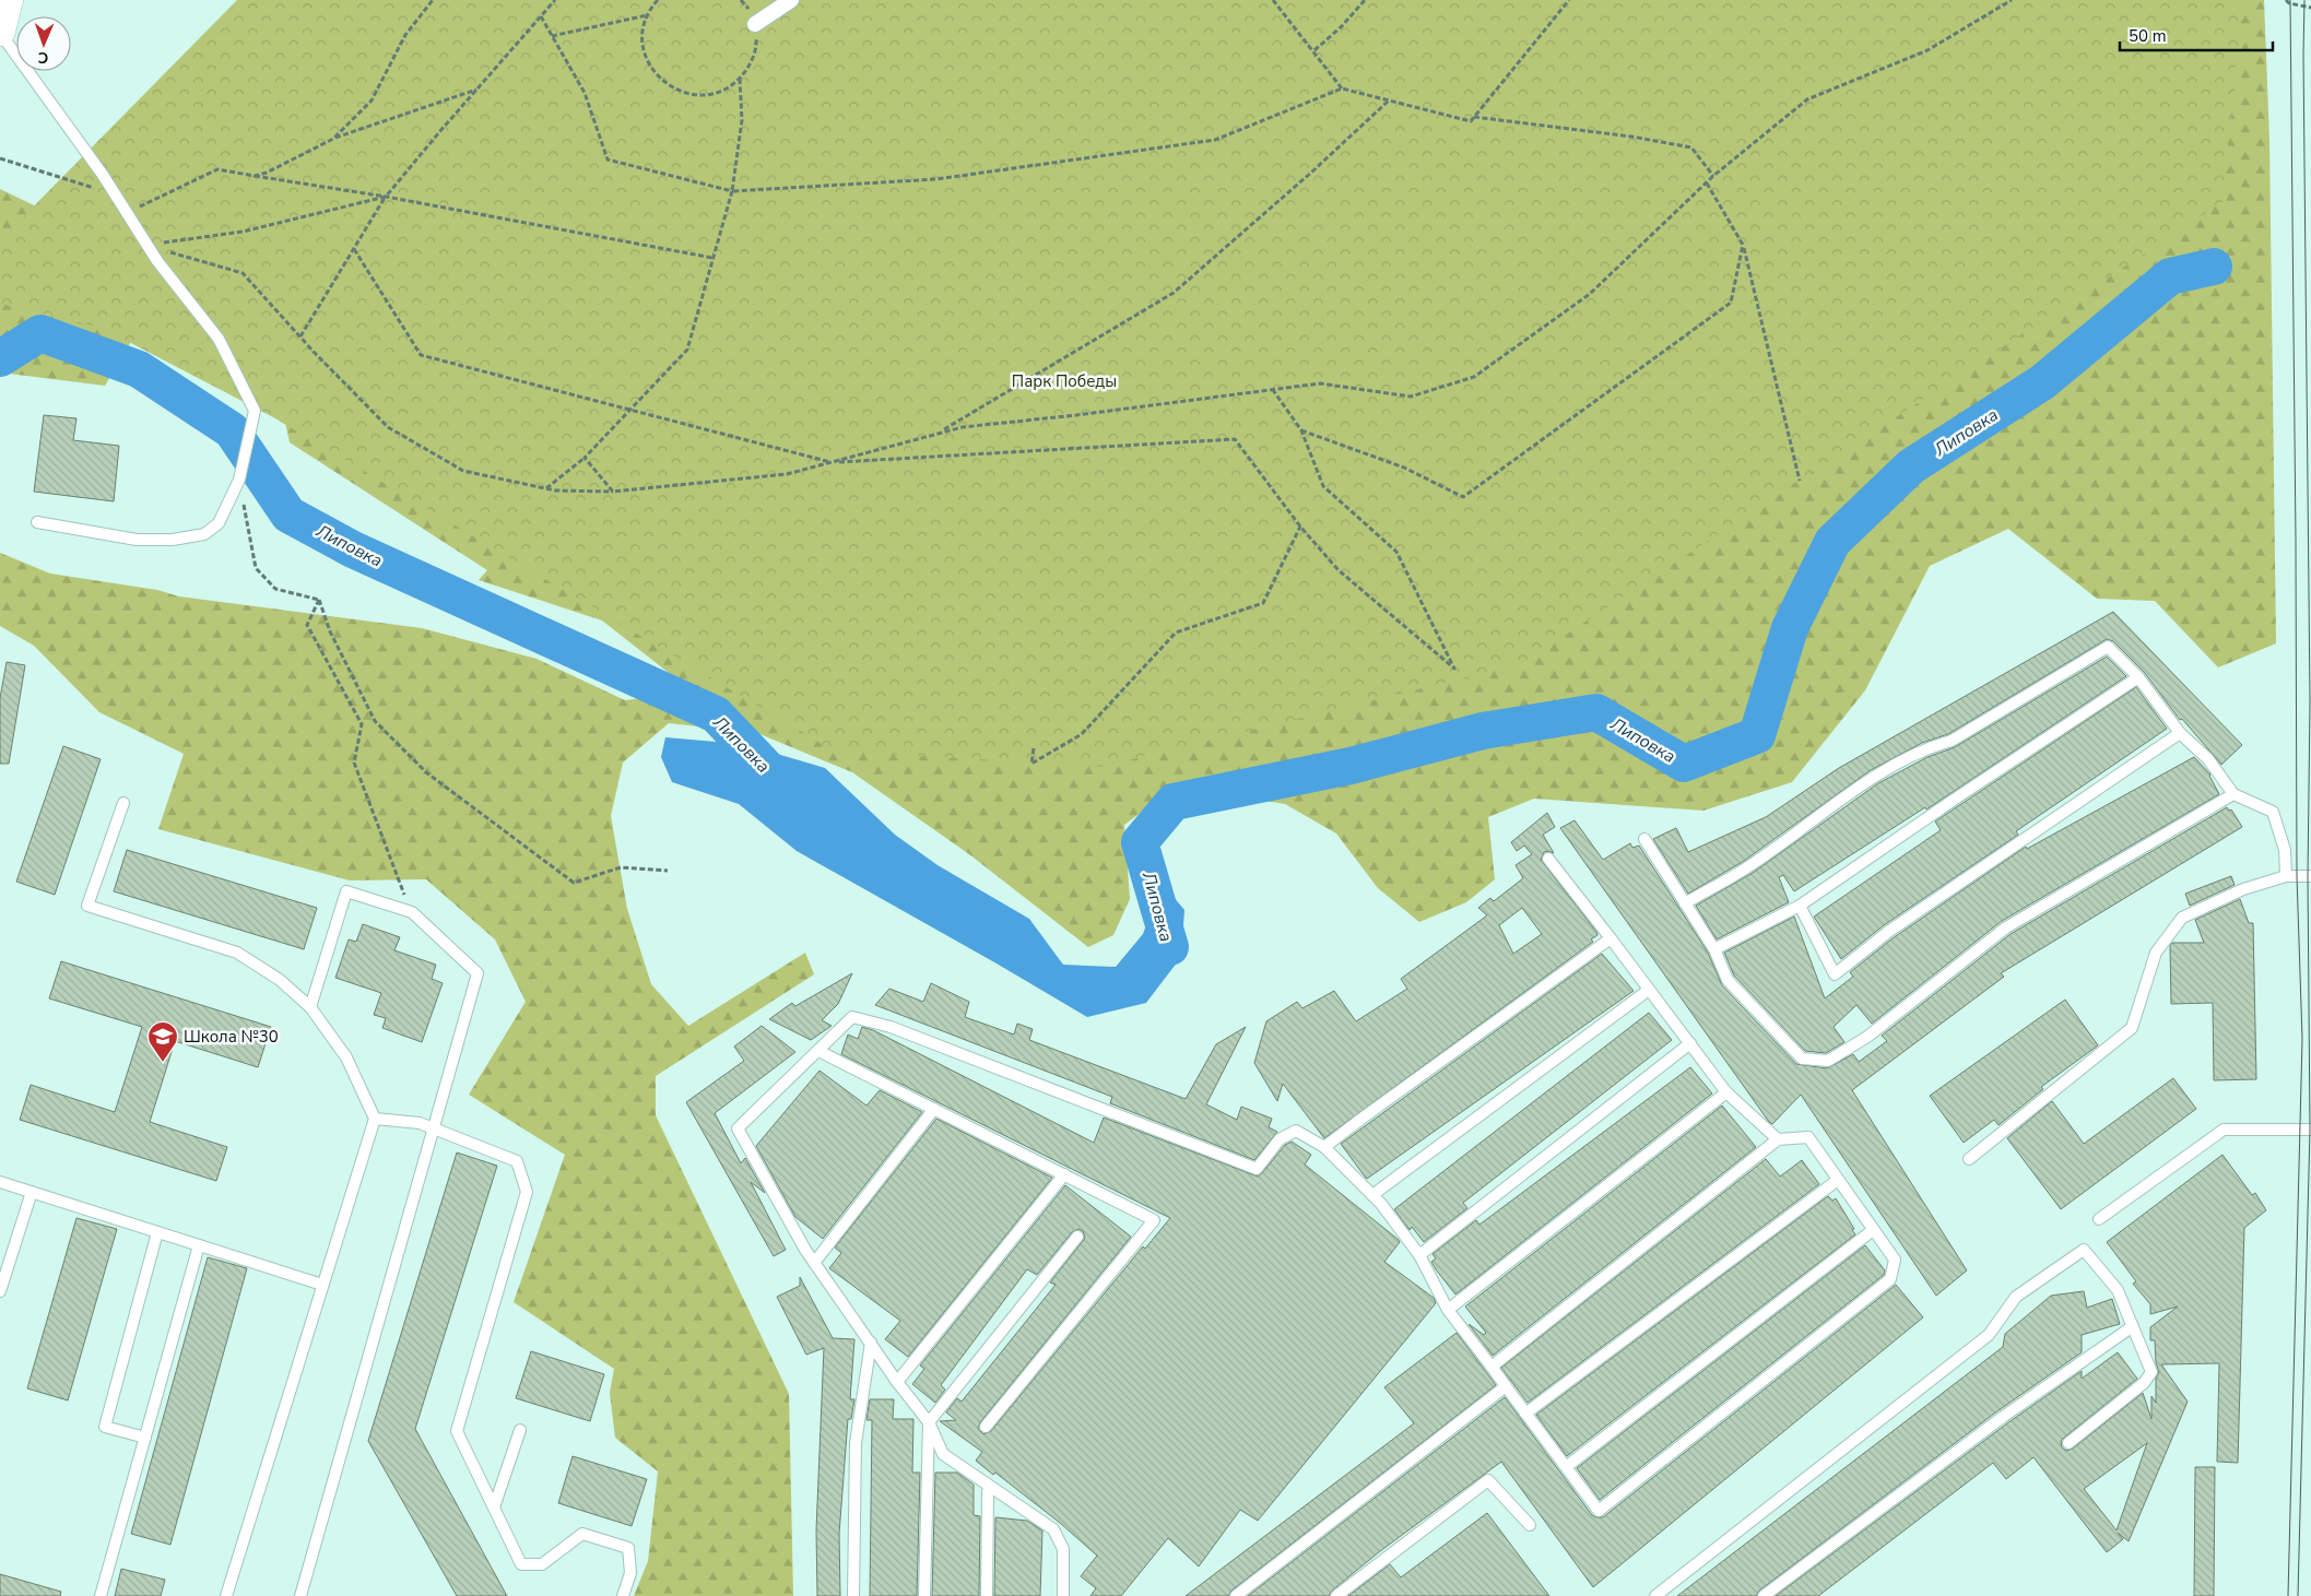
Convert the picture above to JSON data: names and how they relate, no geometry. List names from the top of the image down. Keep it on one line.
{"water":["Липовка"],"parks":["Парк Победы"],"places":{"school or university":["Школа №30"]},"scale_bar":"50 m","north":"bottom"}
